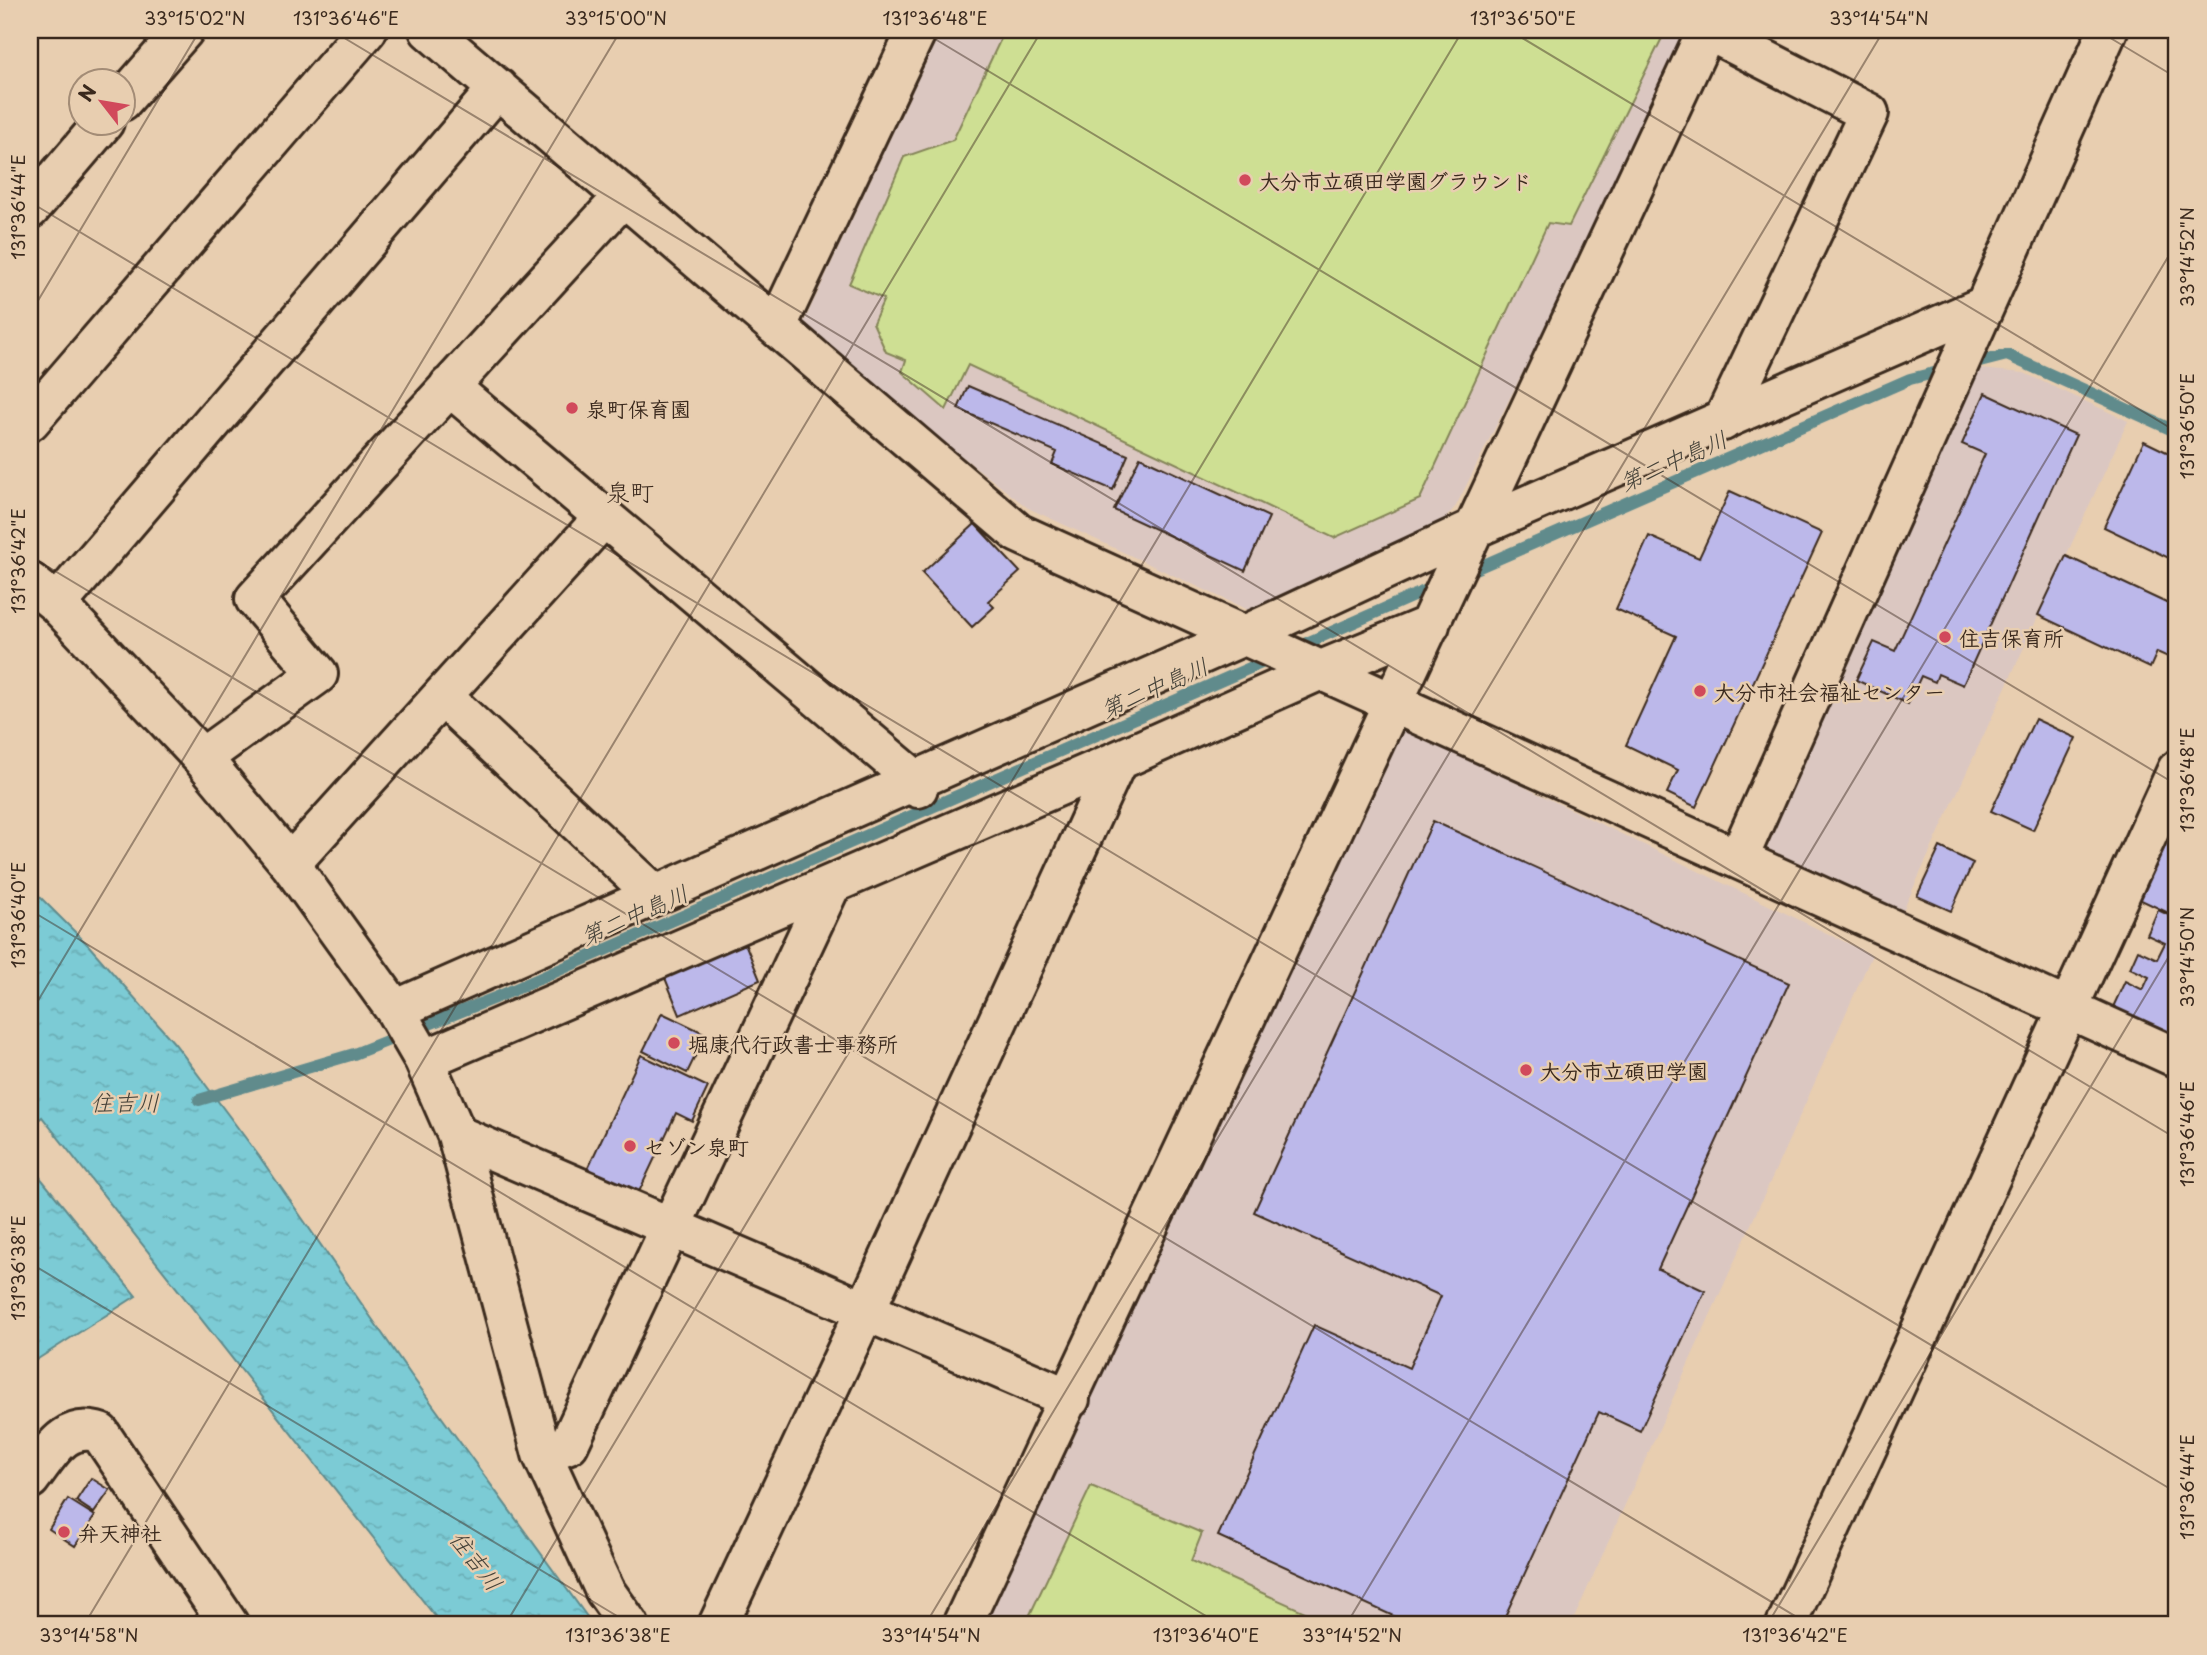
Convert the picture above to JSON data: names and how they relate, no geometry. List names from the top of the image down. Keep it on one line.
{"districts":["泉町"],"water":["第二中島川","住吉川"],"places":["大分市立碩田学園グラウンド","泉町保育園","住吉保育所","大分市社会福祉センター","堀康代行政書士事務所","大分市立碩田学園","セゾン泉町","弁天神社"],"north":"top left","coordinates":["33°15'02\"N","131°36'46\"E","33°15'00\"N","131°36'48\"E","131°36'50\"E","33°14'54\"N","131°36'44\"E","33°14'52\"N","131°36'42\"E","131°36'40\"E","33°14'50\"N","131°36'38\"E","33°14'58\"N"]}
